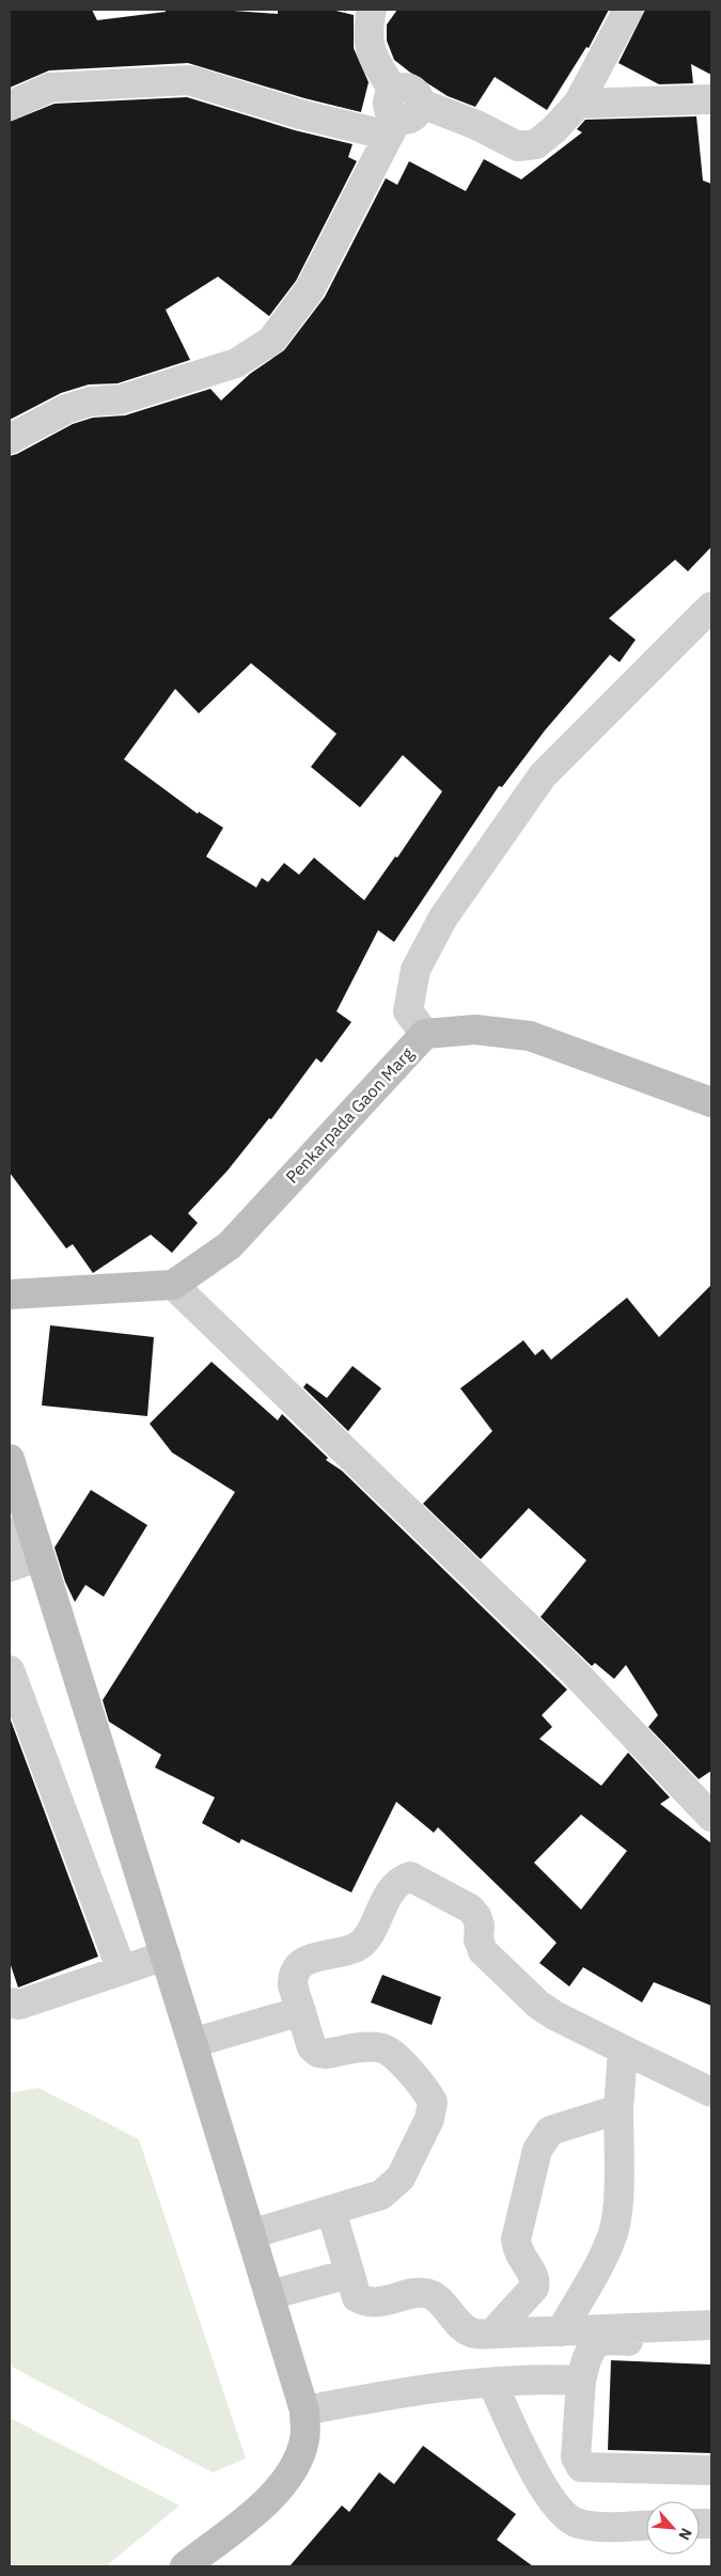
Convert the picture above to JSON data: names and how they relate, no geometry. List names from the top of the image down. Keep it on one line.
{"streets":{"street":["Penkarpada Gaon Marg"]},"north":"bottom right"}
